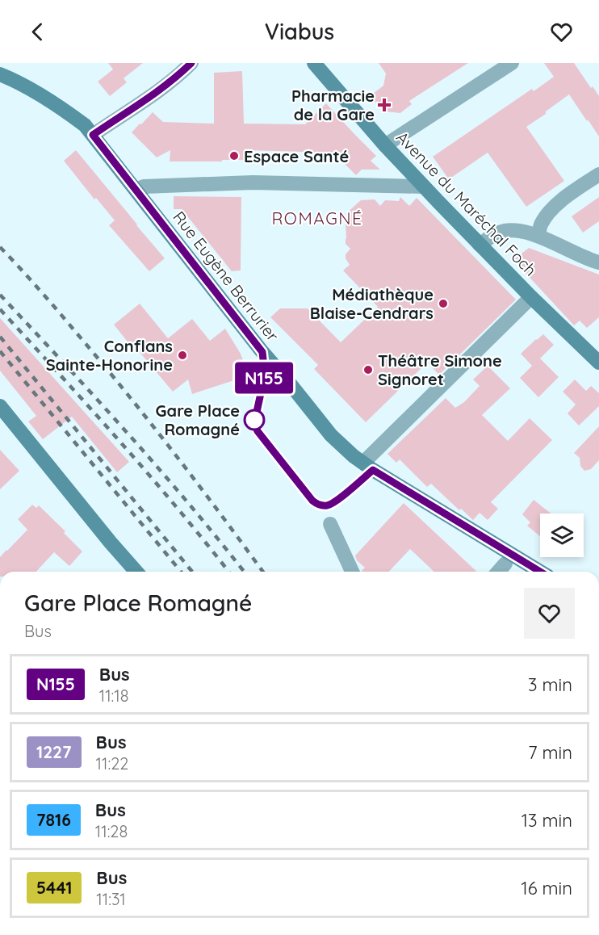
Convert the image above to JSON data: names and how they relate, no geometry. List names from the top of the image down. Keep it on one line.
{"streets":{"street":["Avenue du Maréchal Foch","Rue Eugène Berrurier"]},"districts":["ROMAGNÉ"],"places":{"health":["Pharmacie de la Gare"],"other":["Espace Santé","Médiathèque Blaise-Cendrars","Conflans Sainte-Honorine","Théâtre Simone Signoret","Gare Place Romagné"]},"lines":["bus line N155"],"page":{"header":"Viabus","on_map":"N155","heading":["Gare Place Romagné","Bus"],"list":[{"mark":"N155","name":"Bus","note":"11:18","value":"3 min"},{"mark":"1227","name":"Bus","note":"11:22","value":"7 min"},{"mark":"7816","name":"Bus","note":"11:28","value":"13 min"},{"mark":"5441","name":"Bus","note":"11:31","value":"16 min"}]}}
